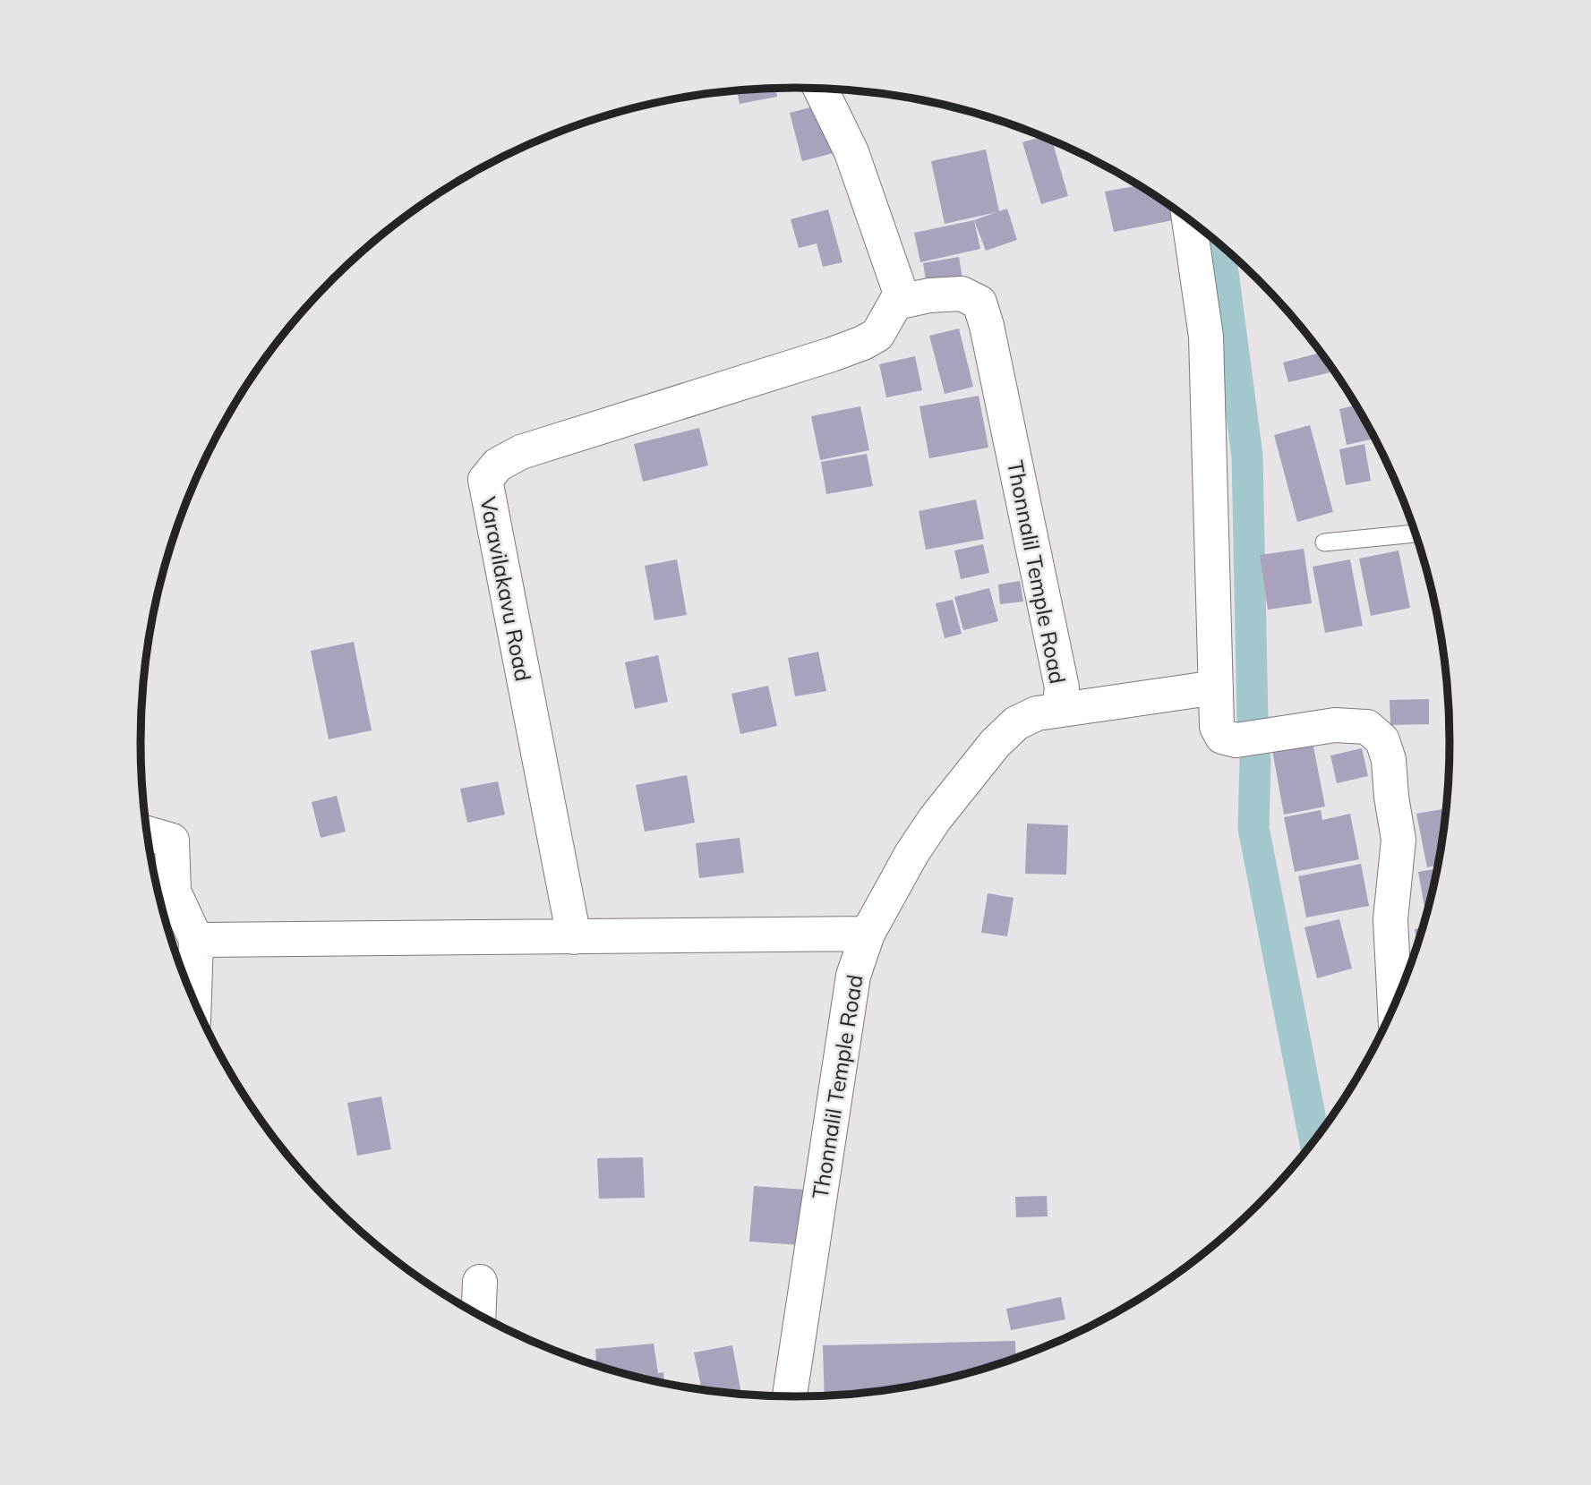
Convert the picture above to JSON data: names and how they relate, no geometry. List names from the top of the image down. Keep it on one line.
{"streets":{"street":["Thonnalil Temple Road","Varavilakavu Road"]},"crossings":[["Thonnalil Temple Road","Varavilakavu Road"]]}
